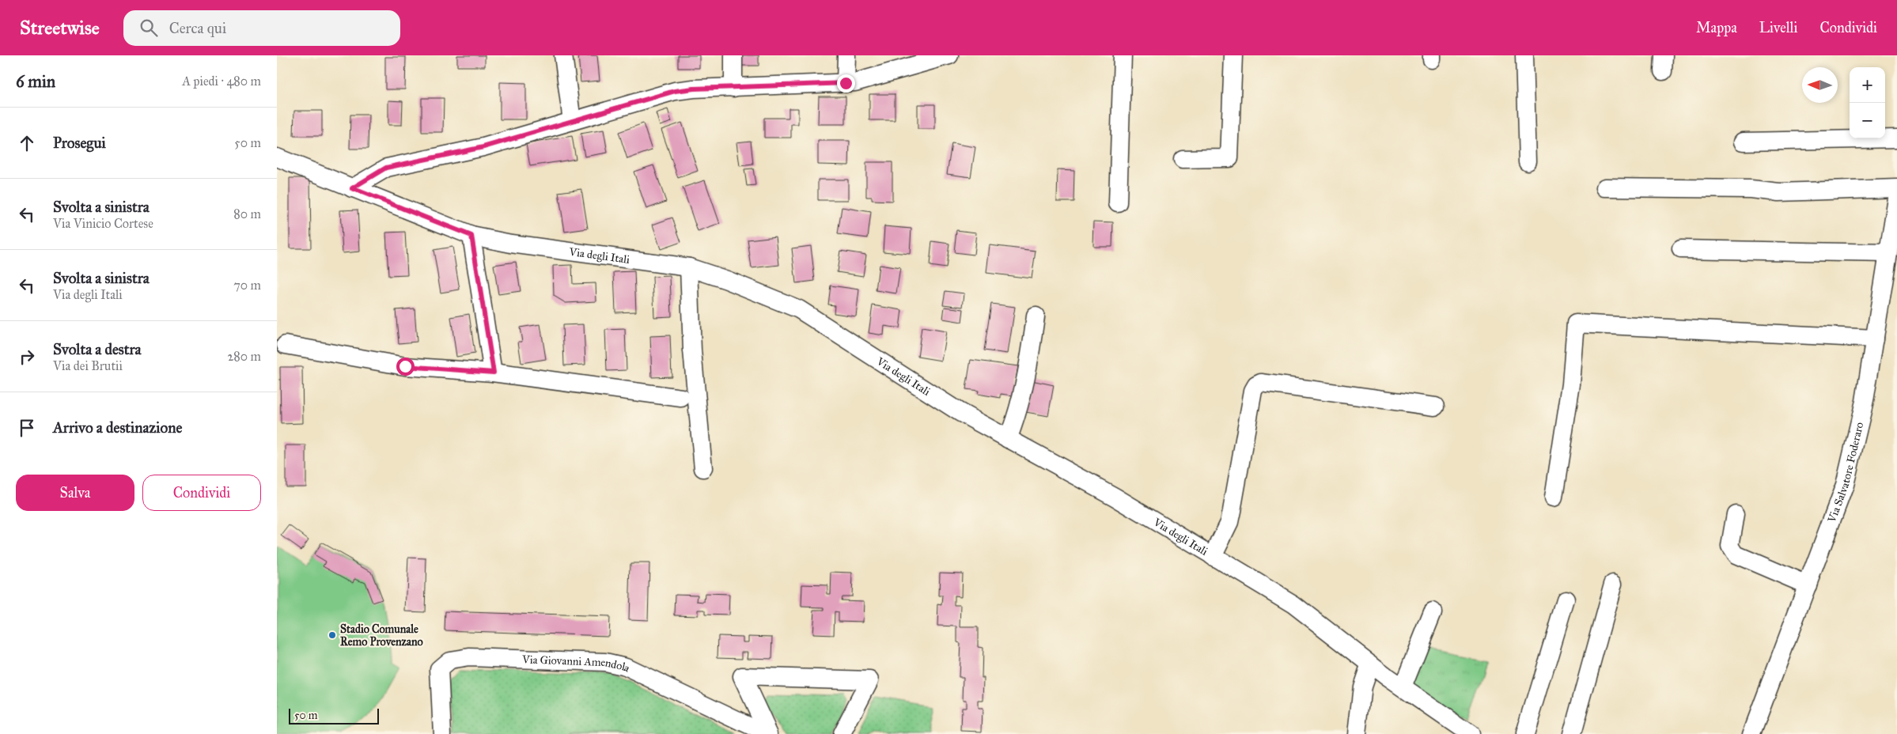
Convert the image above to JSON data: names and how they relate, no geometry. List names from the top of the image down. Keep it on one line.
{"streets":{"street":["Via degli Itali","Via Salvatore Foderaro","Via Giovanni Amendola"]},"places":["Stadio Comunale Remo Provenzano"],"scale_bar":"50 m","north":"left","page":{"header":"Streetwise","search":"Cerca qui","nav":["Mappa","Livelli","Condividi"],"heading":["6 min","A piedi · 480 m"],"map_buttons":["+","−"],"list":[["Prosegui","50 m"],["Svolta a sinistra","Via Vinicio Cortese","80 m"],["Svolta a sinistra","Via degli Itali","70 m"],["Svolta a destra","Via dei Brutii","280 m"],"Arrivo a destinazione"],"buttons":["Salva","Condividi"],"scale":"50 m"}}
